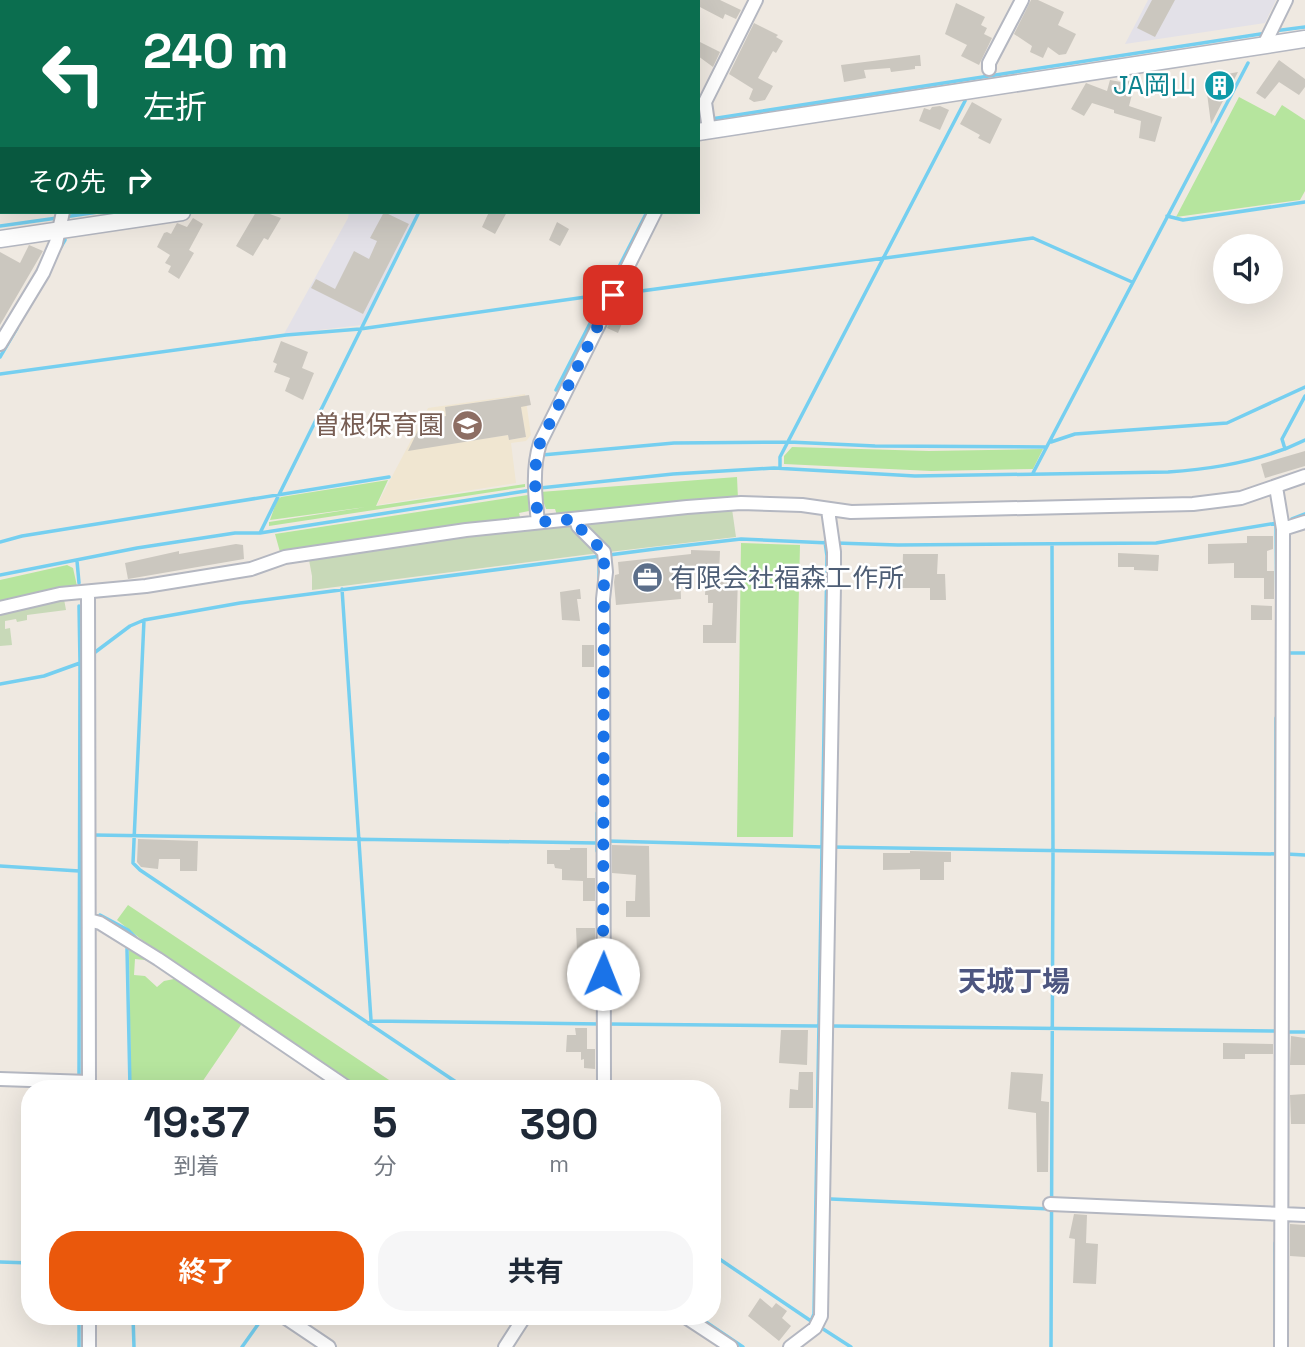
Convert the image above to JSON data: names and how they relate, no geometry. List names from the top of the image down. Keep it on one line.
{"districts":["天城丁場"],"places":{"building":["JA岡山"],"school or university":["曽根保育園"],"office":["有限会社福森工作所"]},"page":{"turn":["240 m","左折"],"then":"その先","eta":["19:37","到着","5","分","390","m"],"buttons":["終了","共有"]}}
